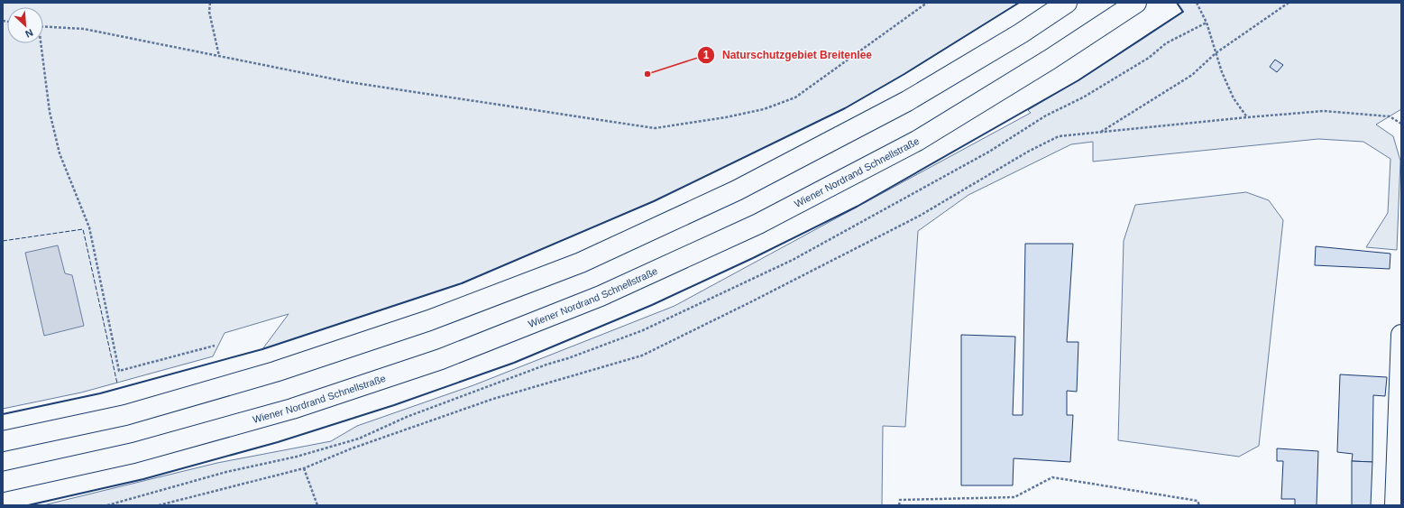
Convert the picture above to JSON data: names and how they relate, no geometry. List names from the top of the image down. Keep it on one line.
{"streets":{"main road":["Wiener Nordrand Schnellstraße"]},"places":["Naturschutzgebiet Breitenlee"],"north":"bottom right"}
